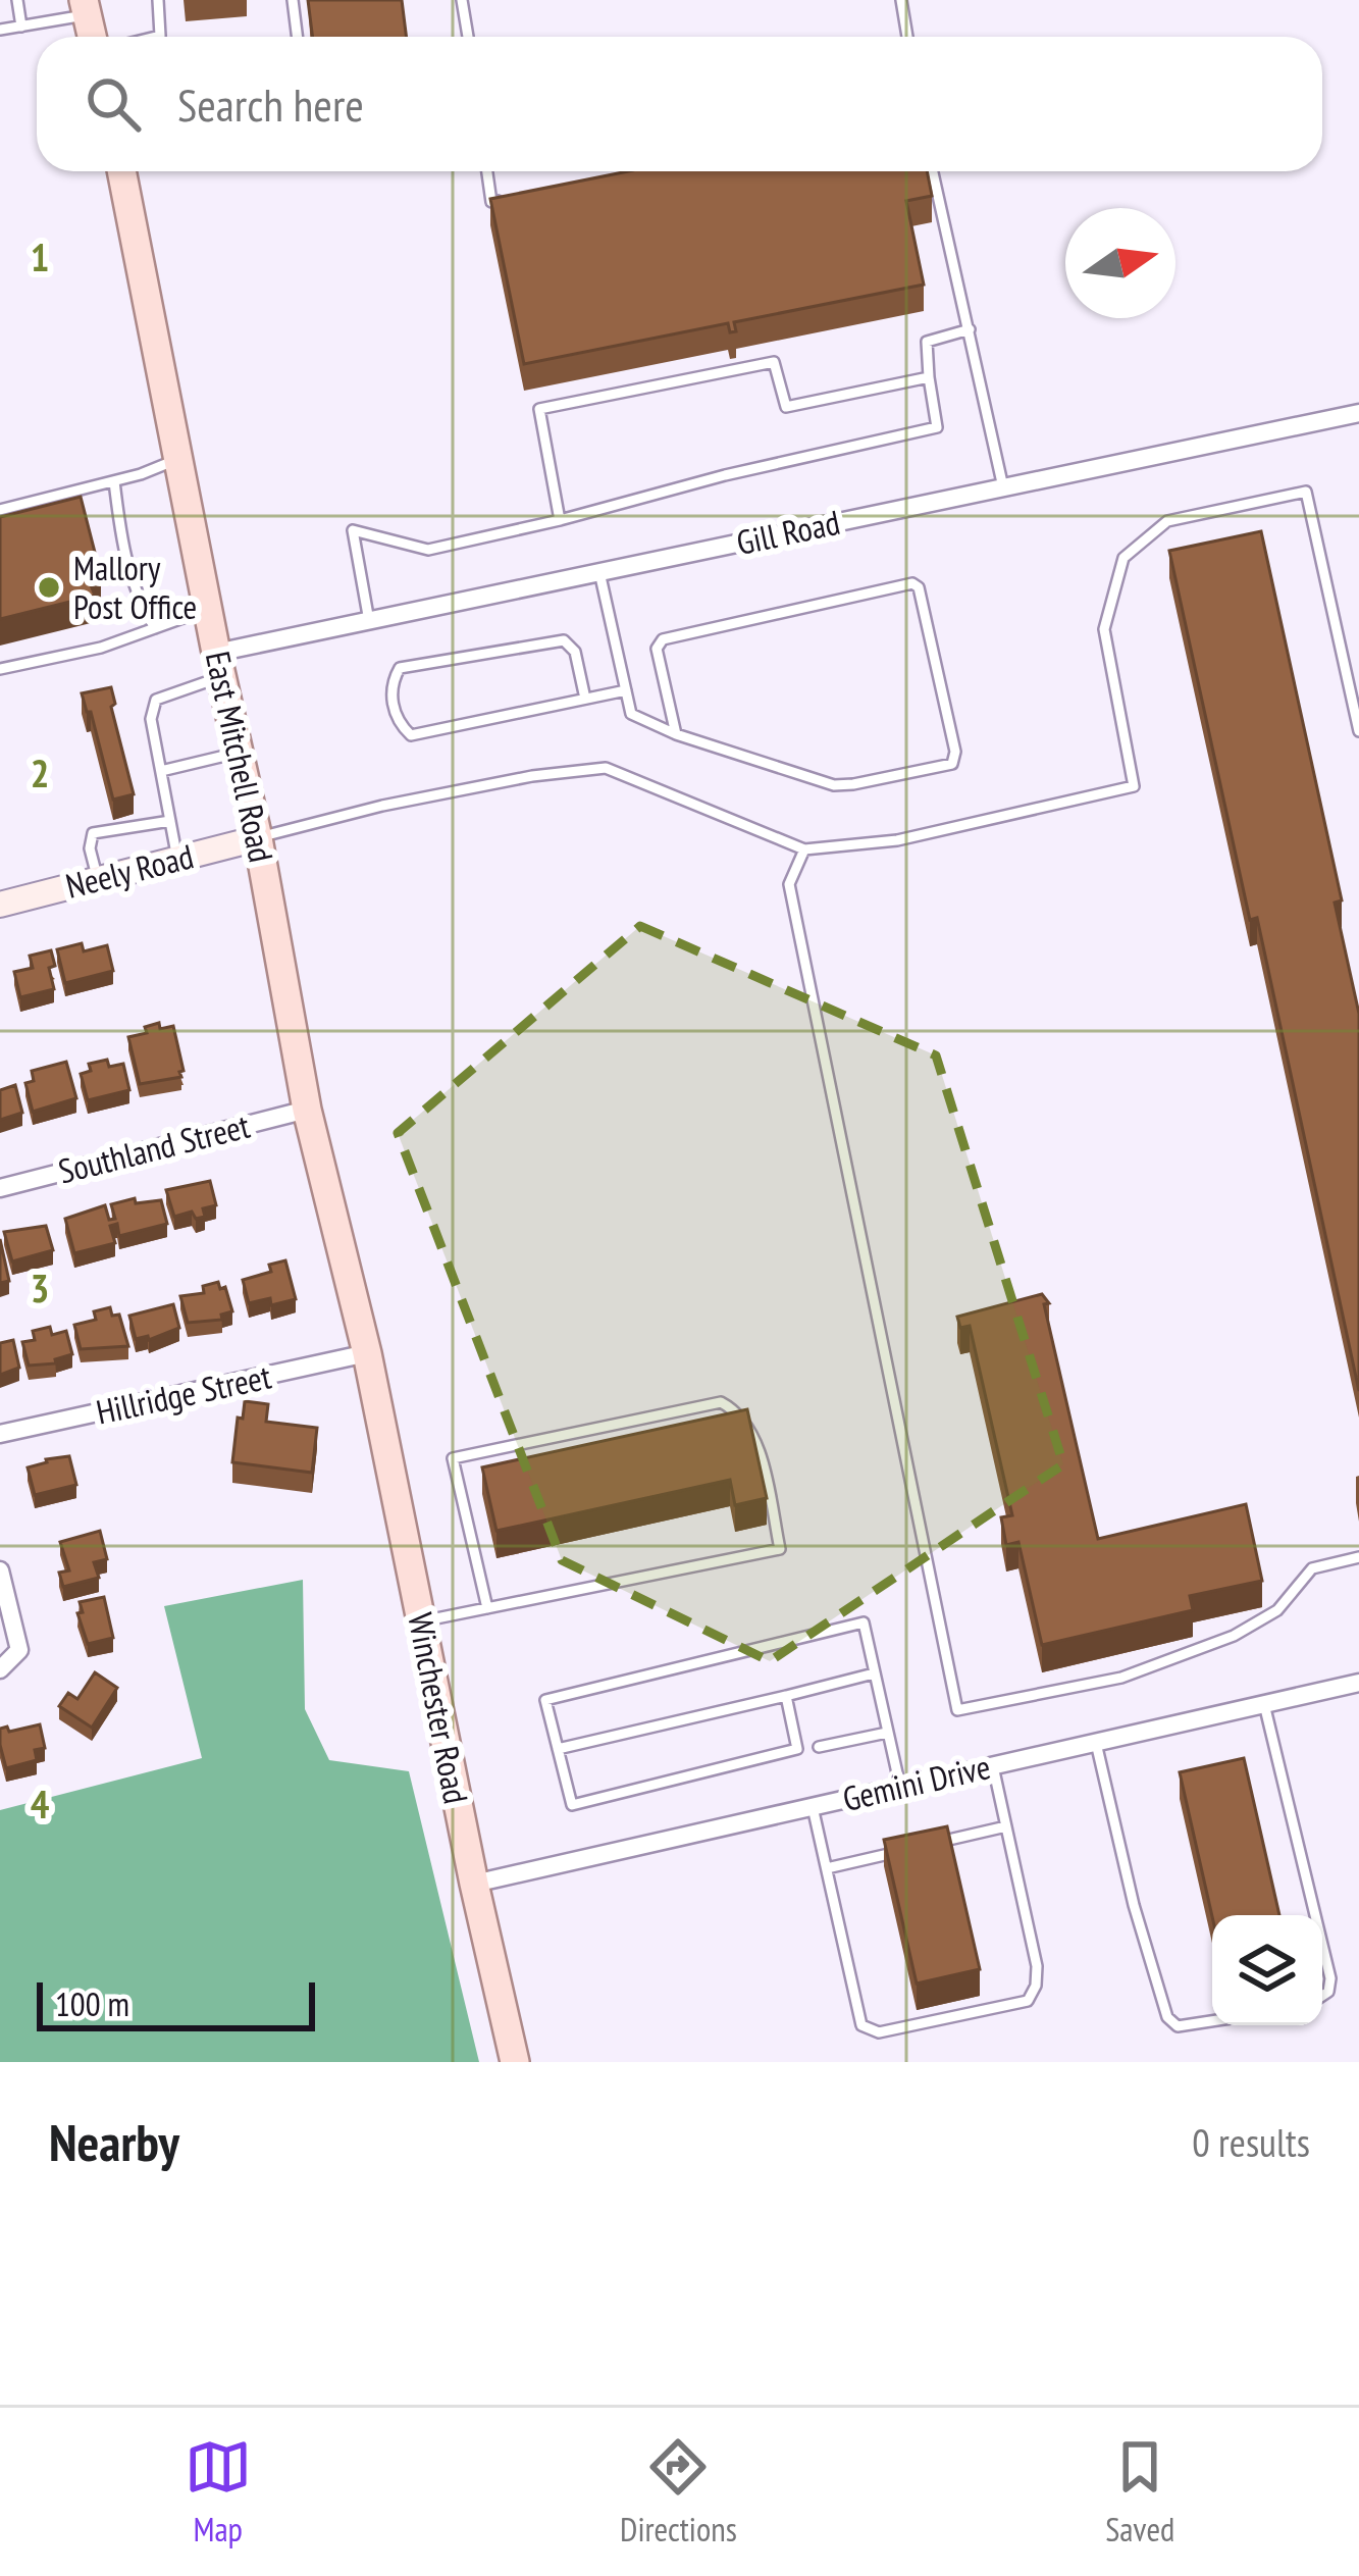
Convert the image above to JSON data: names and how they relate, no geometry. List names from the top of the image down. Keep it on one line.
{"streets":{"main road":["East Mitchell Road","Winchester Road"],"street":["Gill Road","Neely Road","Southland Street","Hillridge Street","Gemini Drive"]},"crossings":[["Gill Road","East Mitchell Road"],["East Mitchell Road","Neely Road"],["East Mitchell Road","Southland Street"],["East Mitchell Road","Hillridge Street"],["East Mitchell Road","Winchester Road"],["Hillridge Street","Winchester Road"],["Winchester Road","Gemini Drive"]],"places":["Mallory Post Office"],"scale_bar":"100 m","north":"right","page":{"search":"Search here","scale":"100 m","heading":["Nearby","0 results"],"nav":["Map","Directions","Saved"]},"grid":{"rows":["1","2","3","4"]}}
